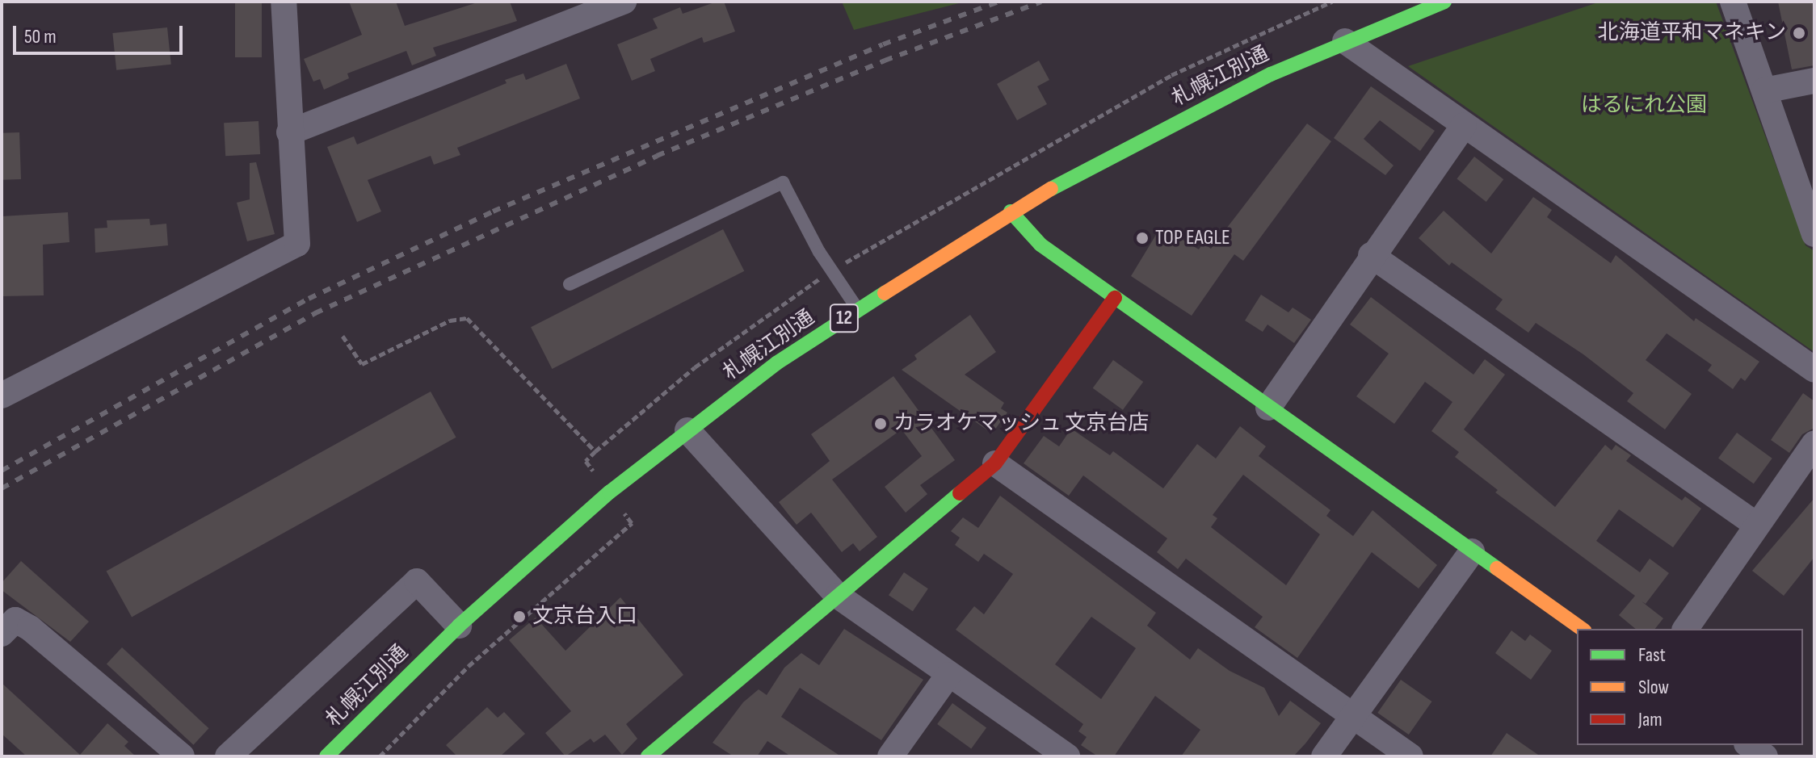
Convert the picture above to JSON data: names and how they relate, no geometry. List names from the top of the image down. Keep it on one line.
{"streets":{"main road":["札幌江別通","12"]},"parks":["はるにれ公園"],"places":["北海道平和マネキン","TOP EAGLE","カラオケマッシュ 文京台店","文京台入口"],"legend":["Fast","Slow","Jam"],"scale_bar":"50 m"}
